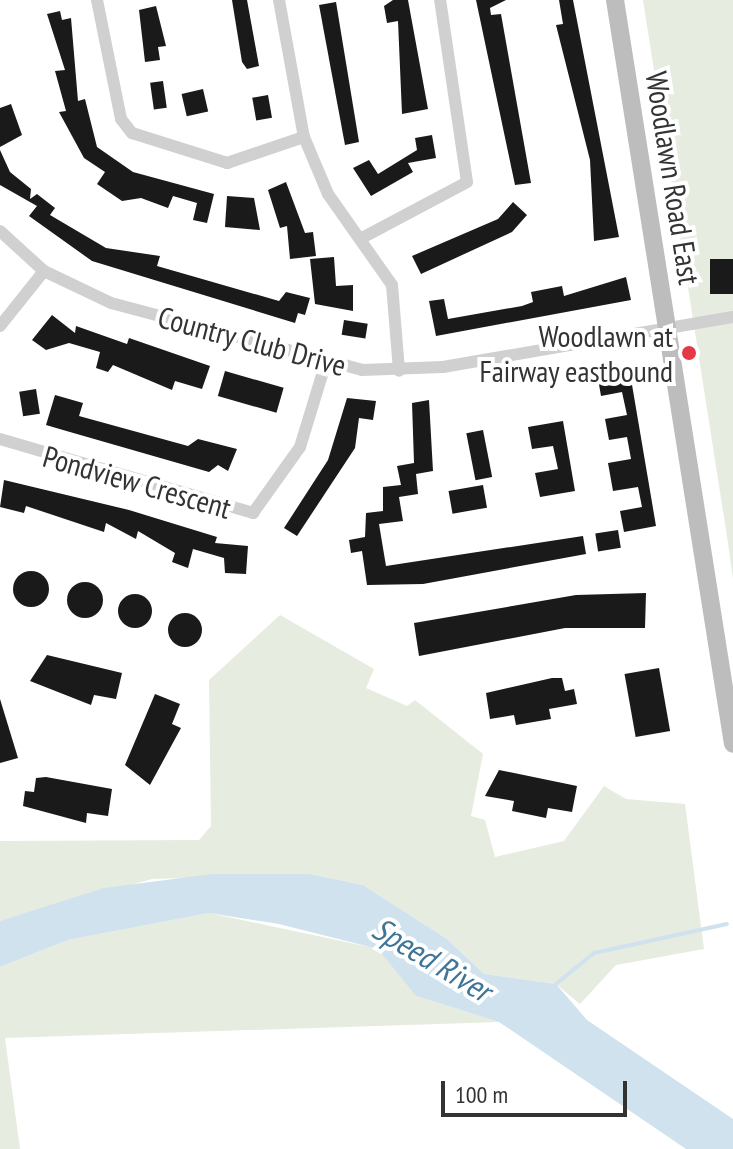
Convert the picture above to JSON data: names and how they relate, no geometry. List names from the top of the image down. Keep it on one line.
{"streets":{"main road":["Woodlawn Road East"],"street":["Country Club Drive","Pondview Crescent"]},"crossings":[["Woodlawn Road East","Country Club Drive"],["Country Club Drive","Pondview Crescent"]],"water":["Speed River"],"places":["Woodlawn at Fairway eastbound"],"scale_bar":"100 m"}
